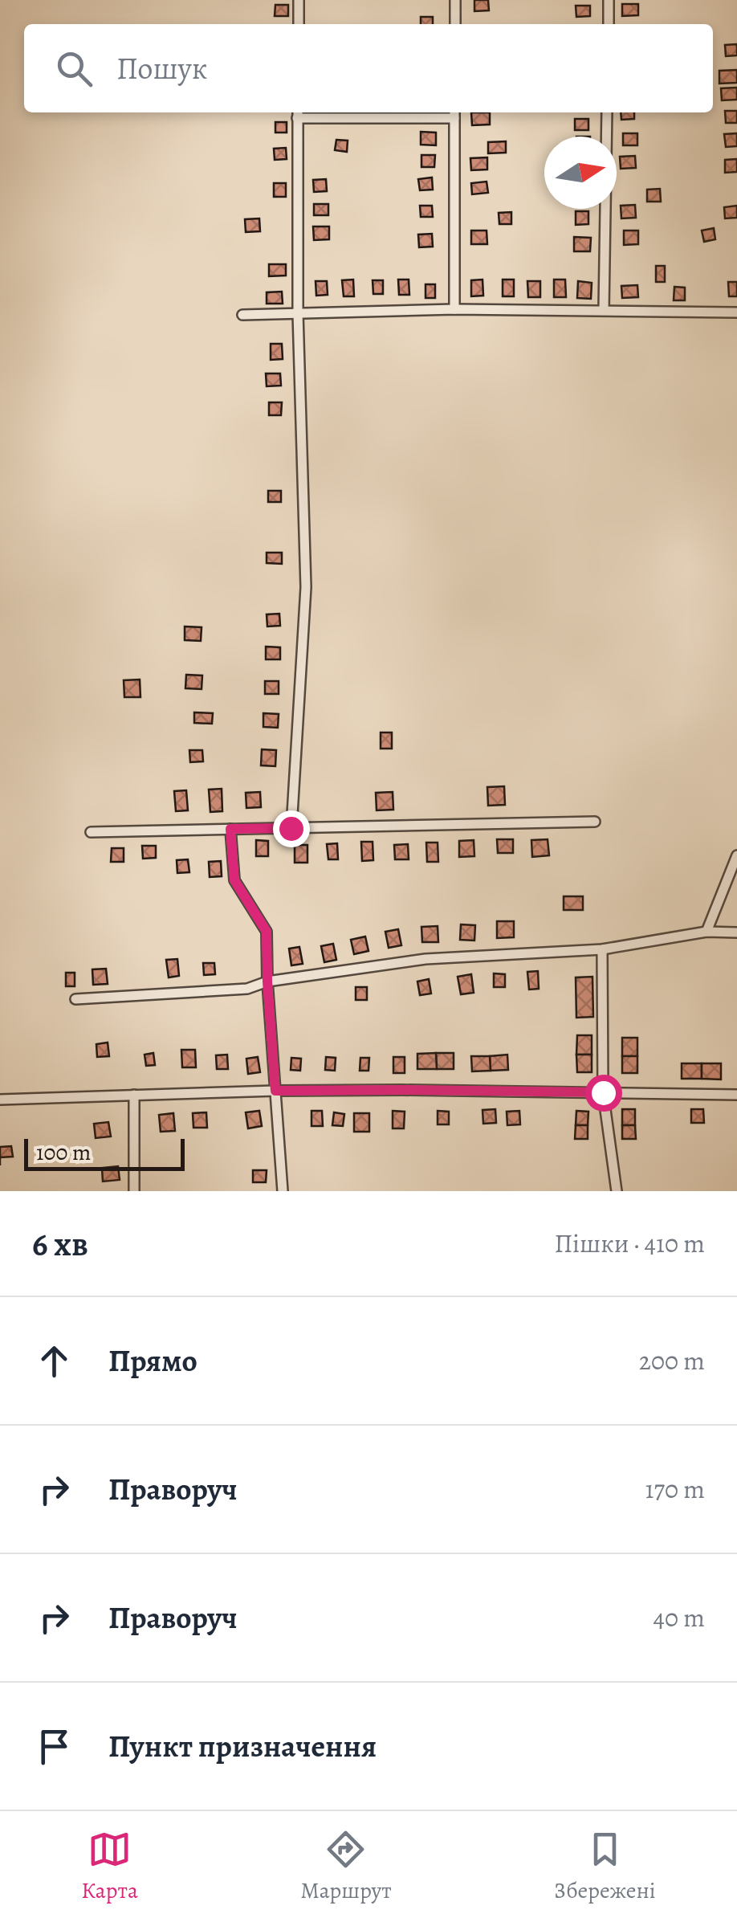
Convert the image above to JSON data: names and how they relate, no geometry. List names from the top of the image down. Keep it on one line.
{"scale_bar":"100 m","north":"right","page":{"search":"Пошук","scale":"100 m","heading":["6 хв","Пішки · 410 m"],"list":[["Прямо","200 m"],["Праворуч","170 m"],["Праворуч","40 m"],"Пункт призначення"],"nav":["Карта","Маршрут","Збережені"]}}
